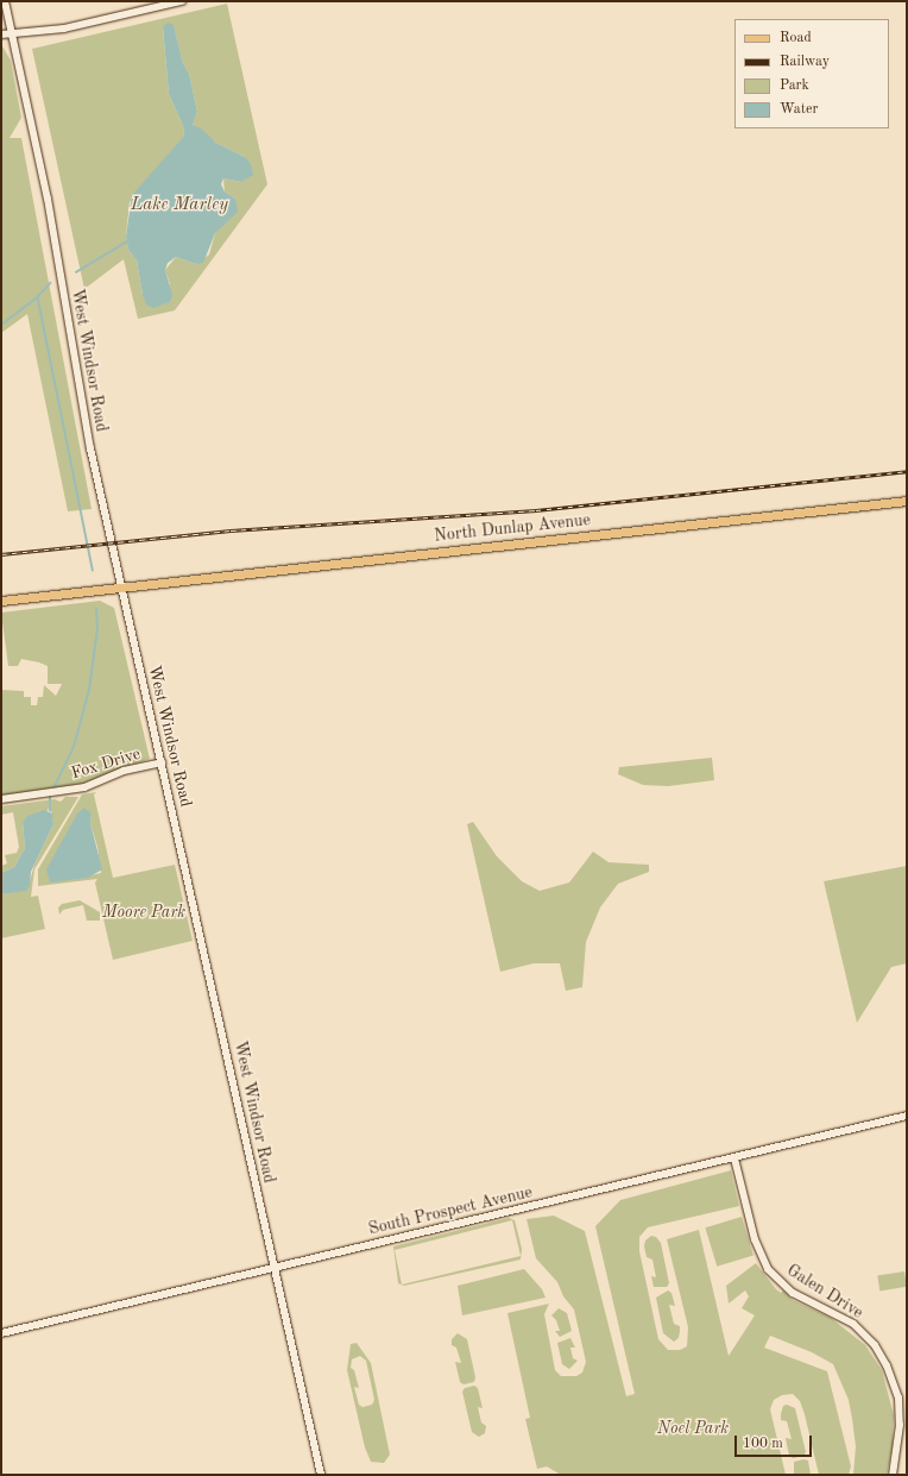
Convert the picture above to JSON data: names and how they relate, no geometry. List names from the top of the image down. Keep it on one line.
{"streets":{"main road":["West Windsor Road","North Dunlap Avenue","Fox Drive","South Prospect Avenue","Galen Drive"]},"crossings":[["West Windsor Road","North Dunlap Avenue"],["West Windsor Road","Fox Drive"],["West Windsor Road","South Prospect Avenue"],["South Prospect Avenue","Galen Drive"]],"water":["Lake Marley"],"parks":["Moore Park","Noel Park"],"legend":["Road","Railway","Park","Water"],"scale_bar":"100 m"}
